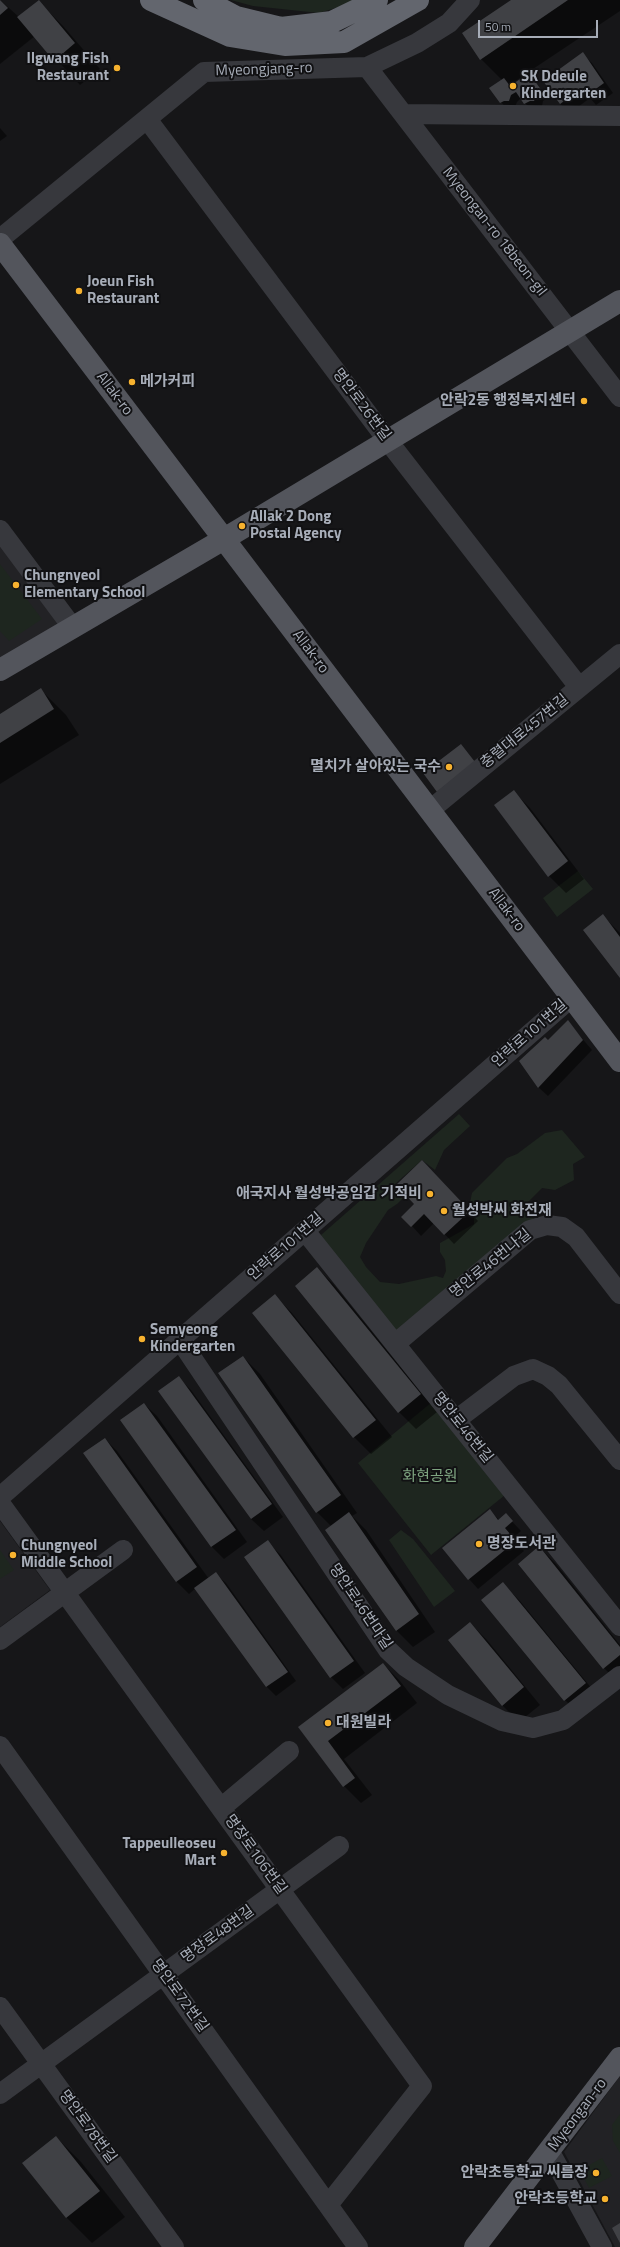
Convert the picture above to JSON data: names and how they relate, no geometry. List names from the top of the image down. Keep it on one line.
{"streets":{"main road":["Allak-ro","Myeongan-ro"],"street":["Myeongjang-ro","Myeongan-ro 18beon-gil","명안로26번길","충렬대로457번길","안락로101번길","명안로46번나길","명안로46번길","명안로46번마길","명장로106번길","명장로48번길","명안로72번길","명안로78번길"]},"crossings":[["Myeongjang-ro","Myeongan-ro 18beon-gil"],["Myeongjang-ro","명안로26번길"],["Allak-ro","충렬대로457번길"],["Allak-ro","안락로101번길"],["명안로26번길","충렬대로457번길"],["안락로101번길","명안로46번길"],["안락로101번길","명안로46번마길"],["명안로46번나길","명안로46번길"],["명장로106번길","명장로48번길"],["명장로106번길","명안로72번길"],["명장로48번길","명안로72번길"],["명장로48번길","명안로78번길"]],"parks":["화현공원"],"places":["Ilgwang Fish Restaurant","SK Ddeule Kindergarten","Joeun Fish Restaurant","메가커피","안락2동 행정복지센터","Allak 2 Dong Postal Agency","Chungnyeol Elementary School","멸치가 살아있는 국수","애국지사 월성박공임갑 기적비","월성박씨 화전재","Semyeong Kindergarten","명장도서관","Chungnyeol Middle School","대원빌라","Tappeulleoseu Mart","안락초등학교 씨름장","안락초등학교"],"scale_bar":"50 m"}
